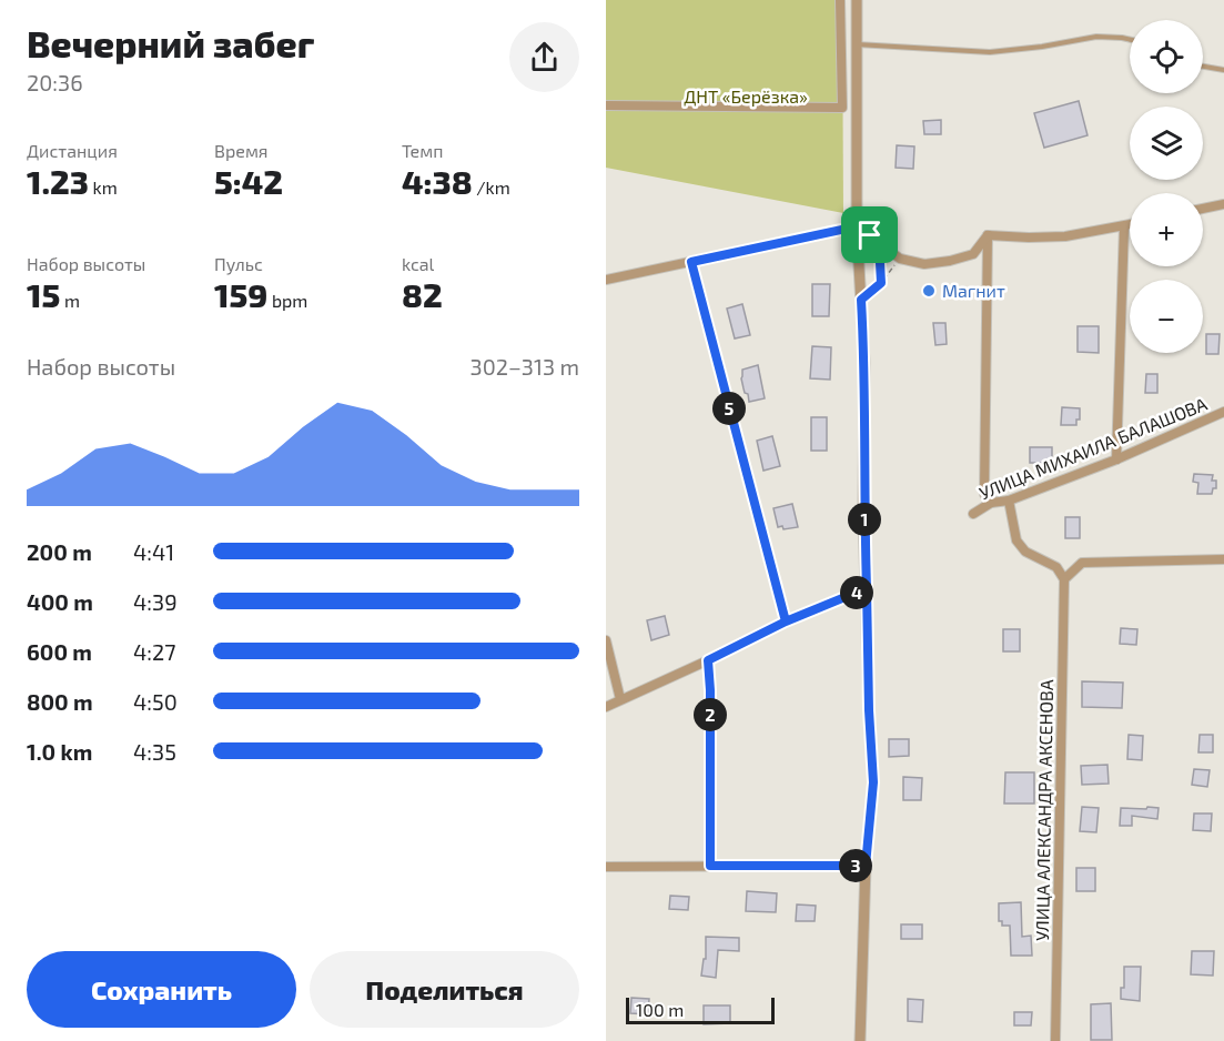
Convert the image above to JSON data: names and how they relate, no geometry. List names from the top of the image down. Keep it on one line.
{"streets":{"street":["УЛИЦА МИХАИЛА БАЛАШОВА","УЛИЦА АЛЕКСАНДРА АКСЕНОВА"]},"parks":["ДНТ «Берёзка»"],"places":["Магнит"],"scale_bar":"100 m","page":{"heading":["Вечерний забег","20:36"],"map_buttons":["+","−"],"stats":[["Дистанция","1.23 km"],["Время","5:42"],["Темп","4:38 /km"],["Набор высоты","15 m"],["Пульс","159 bpm"],["kcal","82"]],"chart":["Набор высоты","302–313 m"],"pins":["5","1","4","2","3"],"list":[{"name":"200 m","note":"4:41"},{"name":"400 m","note":"4:39"},{"name":"600 m","note":"4:27"},{"name":"800 m","note":"4:50"},{"name":"1.0 km","note":"4:35"}],"buttons":["Сохранить","Поделиться"],"scale":"100 m"}}
